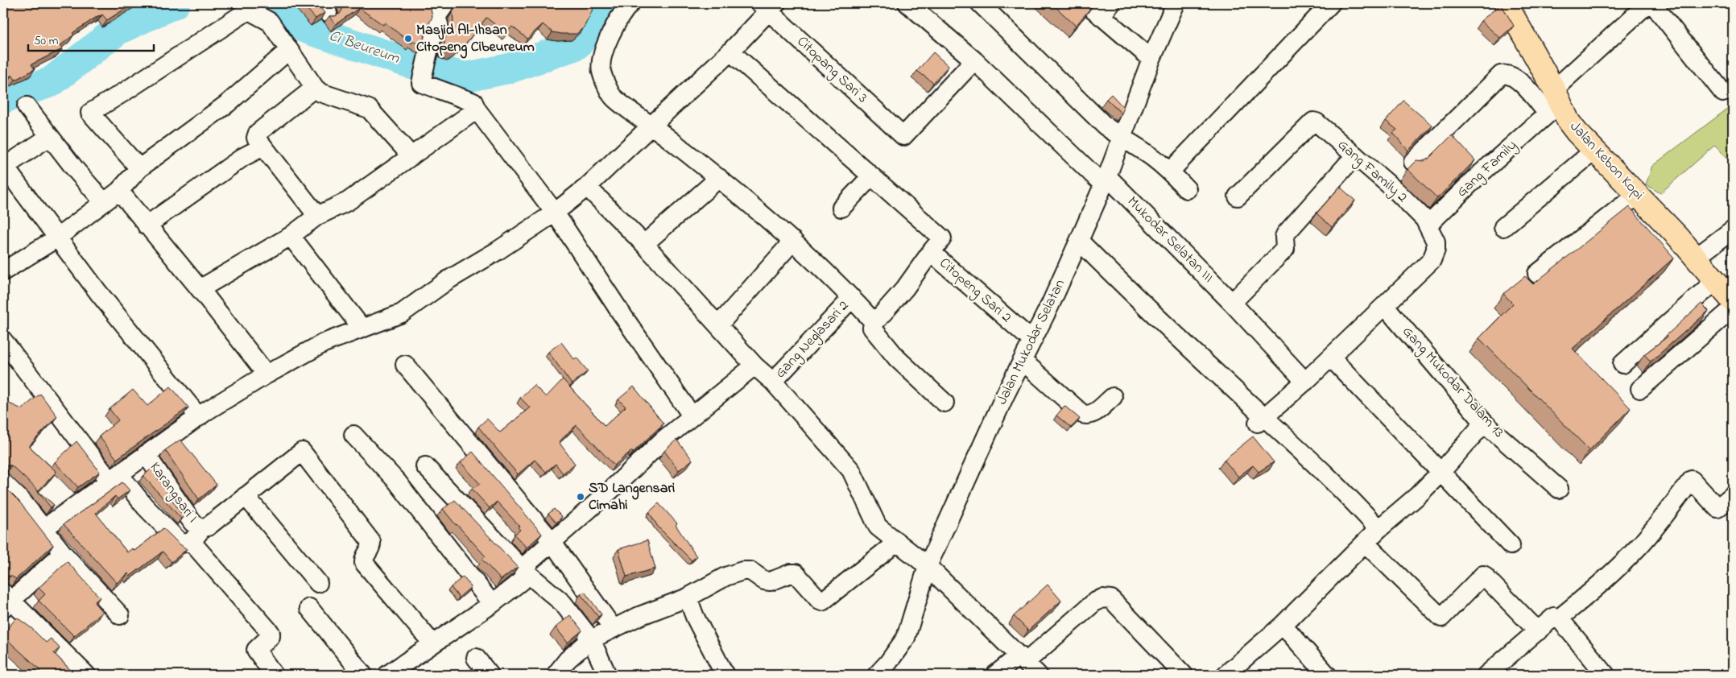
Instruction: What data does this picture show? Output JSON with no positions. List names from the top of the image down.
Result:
{
  "streets": {
    "main road": ["Jalan Kebon Kopi"],
    "street": [
      "Citopang Sari 3",
      "Gang Family",
      "Gang Family 2",
      "Mukodar Selatan III",
      "Citopeng Sari 2",
      "Gang Neglasari 2",
      "Jalan Mukodar Selatan",
      "Gang Mukodar Dalam 13",
      "Karangsari I"
    ]
  },
  "crossings": [
    ["Citopang Sari 3", "Mukodar Selatan III"],
    ["Jalan Kebon Kopi", "Gang Family"],
    ["Gang Family", "Gang Family 2"],
    ["Gang Family 2", "Mukodar Selatan III"],
    ["Gang Family 2", "Gang Mukodar Dalam 13"],
    ["Mukodar Selatan III", "Jalan Mukodar Selatan"],
    ["Citopeng Sari 2", "Jalan Mukodar Selatan"]
  ],
  "water": ["Ci Beureum"],
  "places": ["Masjid Al-Ihsan Citopeng Cibeureum", "SD Langensari Cimahi"],
  "scale_bar": "50 m"
}
